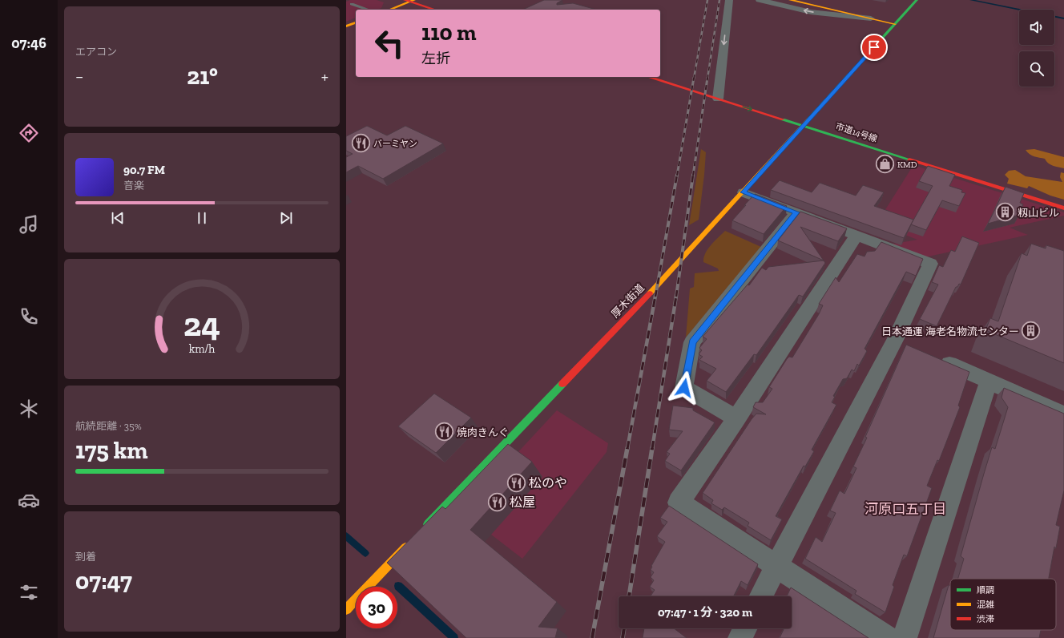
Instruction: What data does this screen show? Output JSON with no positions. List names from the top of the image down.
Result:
{
  "streets": {
    "main road": ["市道14号線", "厚木街道"]
  },
  "crossings": [
    ["市道14号線", "厚木街道"]
  ],
  "districts": ["河原口五丁目"],
  "places": {
    "restaurant": [
      "バーミヤン",
      "焼肉きんぐ",
      "松のや",
      "松屋"
    ],
    "shop": ["KMD"],
    "building": ["籾山ビル", "日本通運 海老名物流センター"]
  },
  "legend": ["順調", "混雑", "渋滞"],
  "page": {
    "tabs": "07:46",
    "tile": [
      "エアコン",
      ["航続距離 · 35%", "175 km"],
      ["到着", "07:47"]
    ],
    "turn": ["110 m", "左折"],
    "heat": ["−", "21°", "+"],
    "song": ["90.7 FM", "音楽"],
    "limit": "30",
    "trip": "07:47 · 1 分 · 320 m",
    "gauge": ["24", "km/h"]
  }
}
